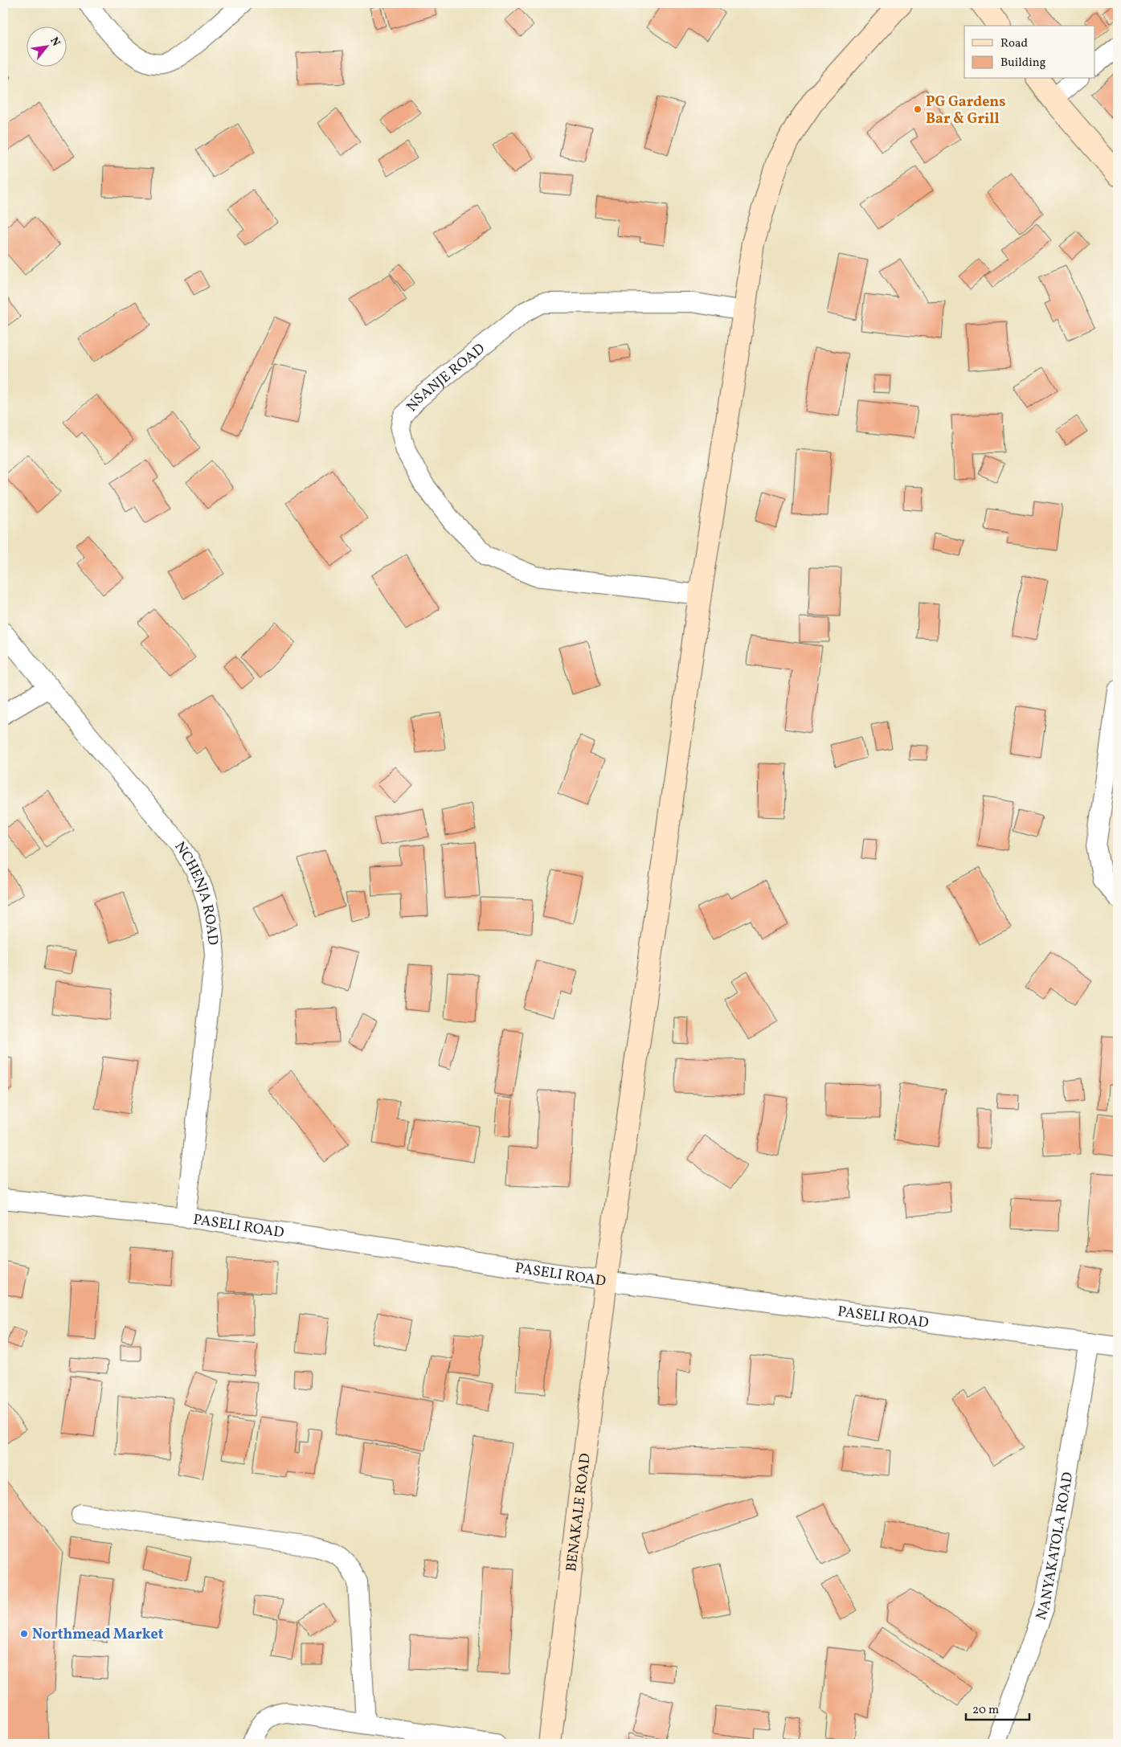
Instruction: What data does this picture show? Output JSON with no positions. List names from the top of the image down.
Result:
{
  "streets": {
    "street": [
      "NSANJE ROAD",
      "NCHENJA ROAD",
      "PASELI ROAD",
      "BENAKALE ROAD",
      "NANYAKATOLA ROAD"
    ]
  },
  "crossings": [
    ["NSANJE ROAD", "BENAKALE ROAD"],
    ["NCHENJA ROAD", "PASELI ROAD"],
    ["PASELI ROAD", "BENAKALE ROAD"],
    ["PASELI ROAD", "NANYAKATOLA ROAD"]
  ],
  "places": ["PG Gardens Bar & Grill", "Northmead Market"],
  "legend": ["Road", "Building"],
  "scale_bar": "20 m",
  "north": "top right"
}
